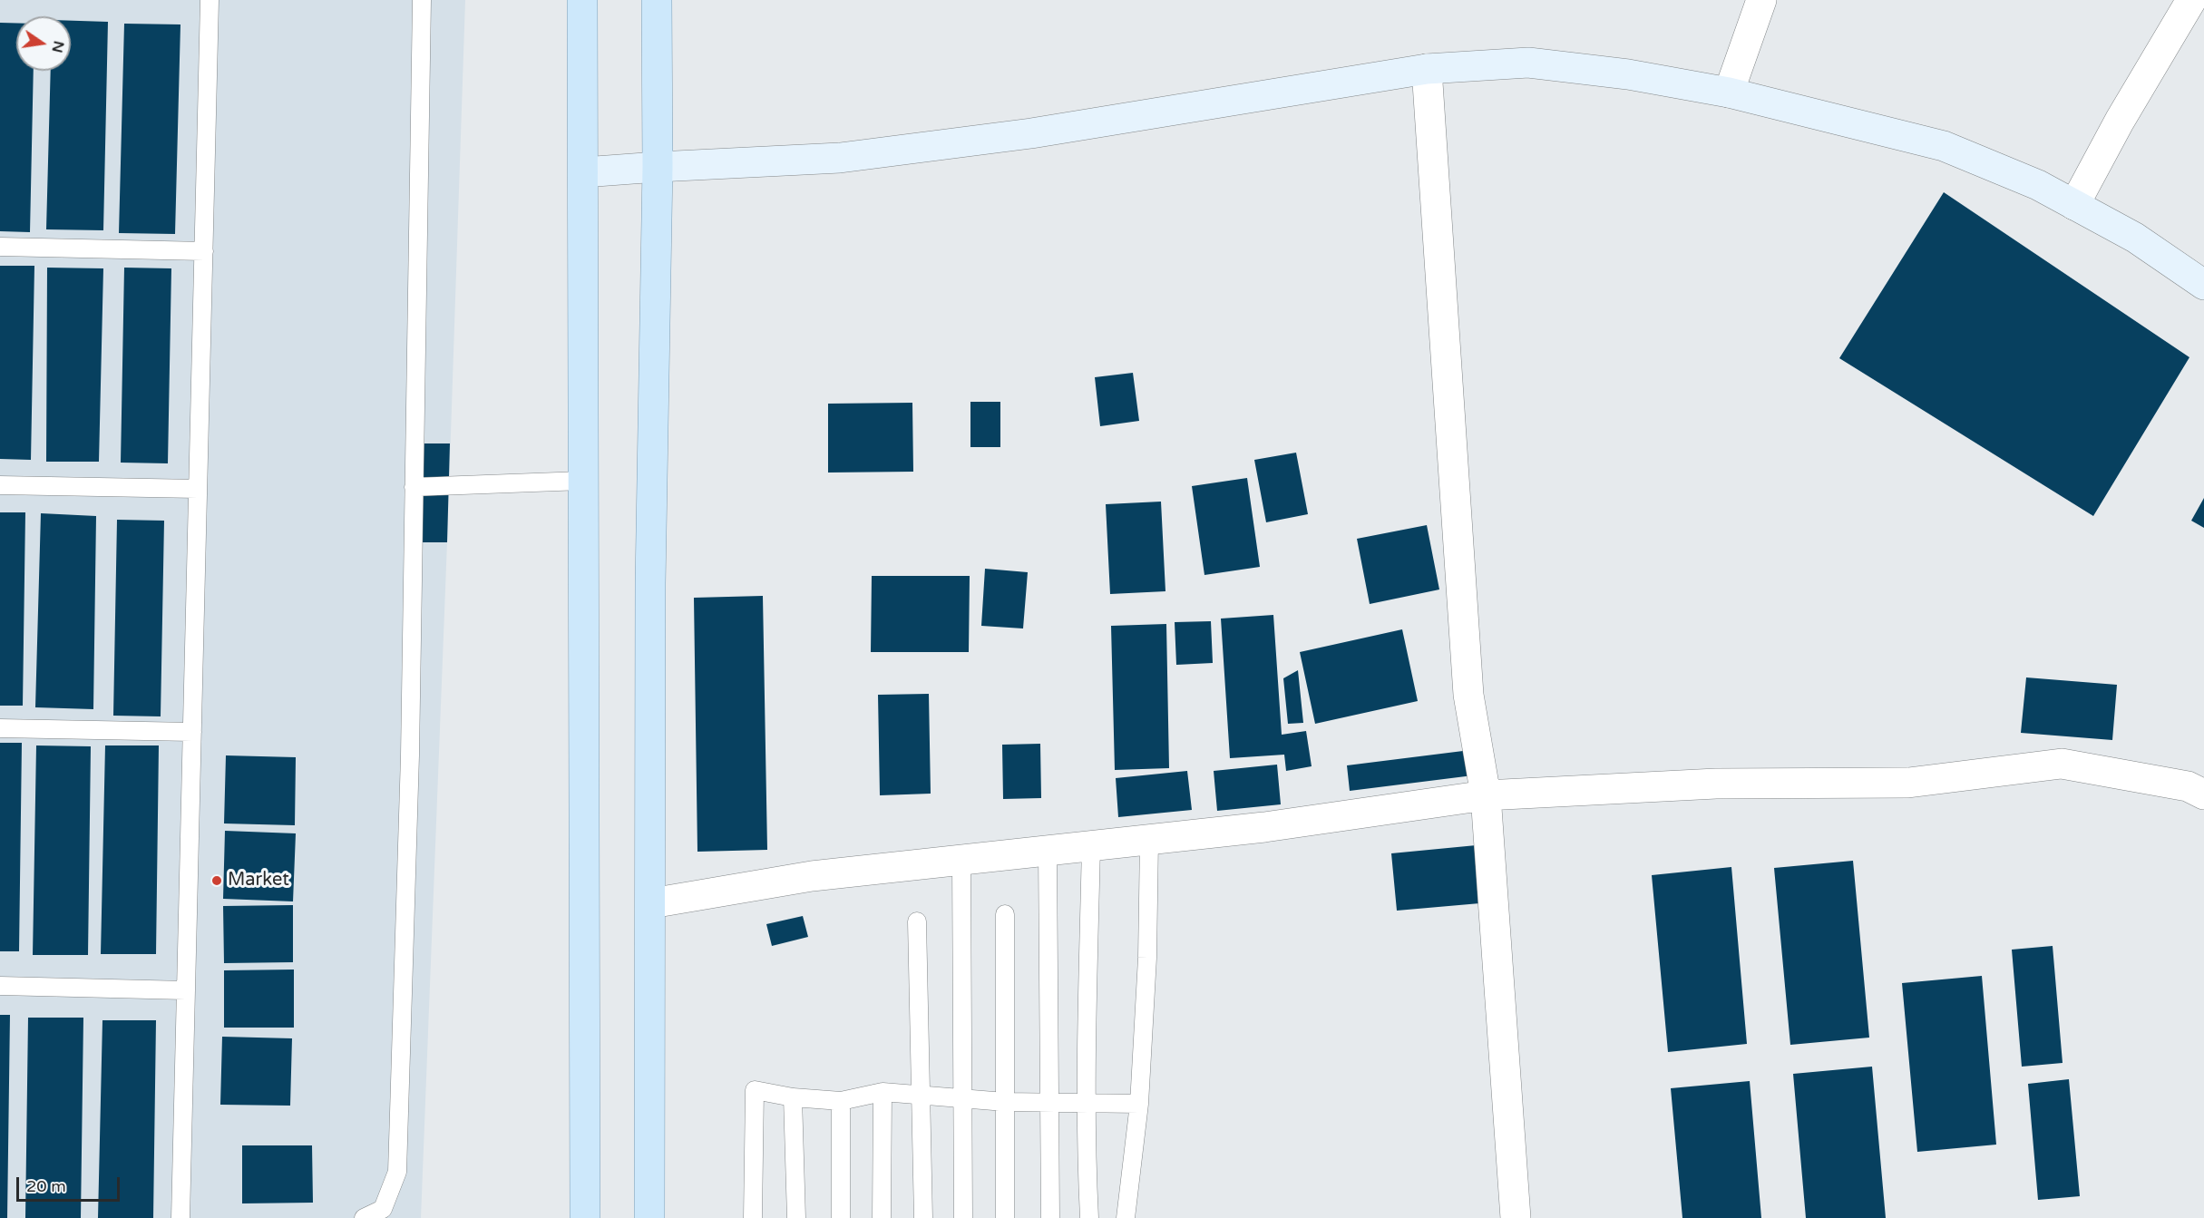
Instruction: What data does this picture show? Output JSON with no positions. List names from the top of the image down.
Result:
{
  "places": ["Market"],
  "scale_bar": "20 m",
  "north": "right"
}
